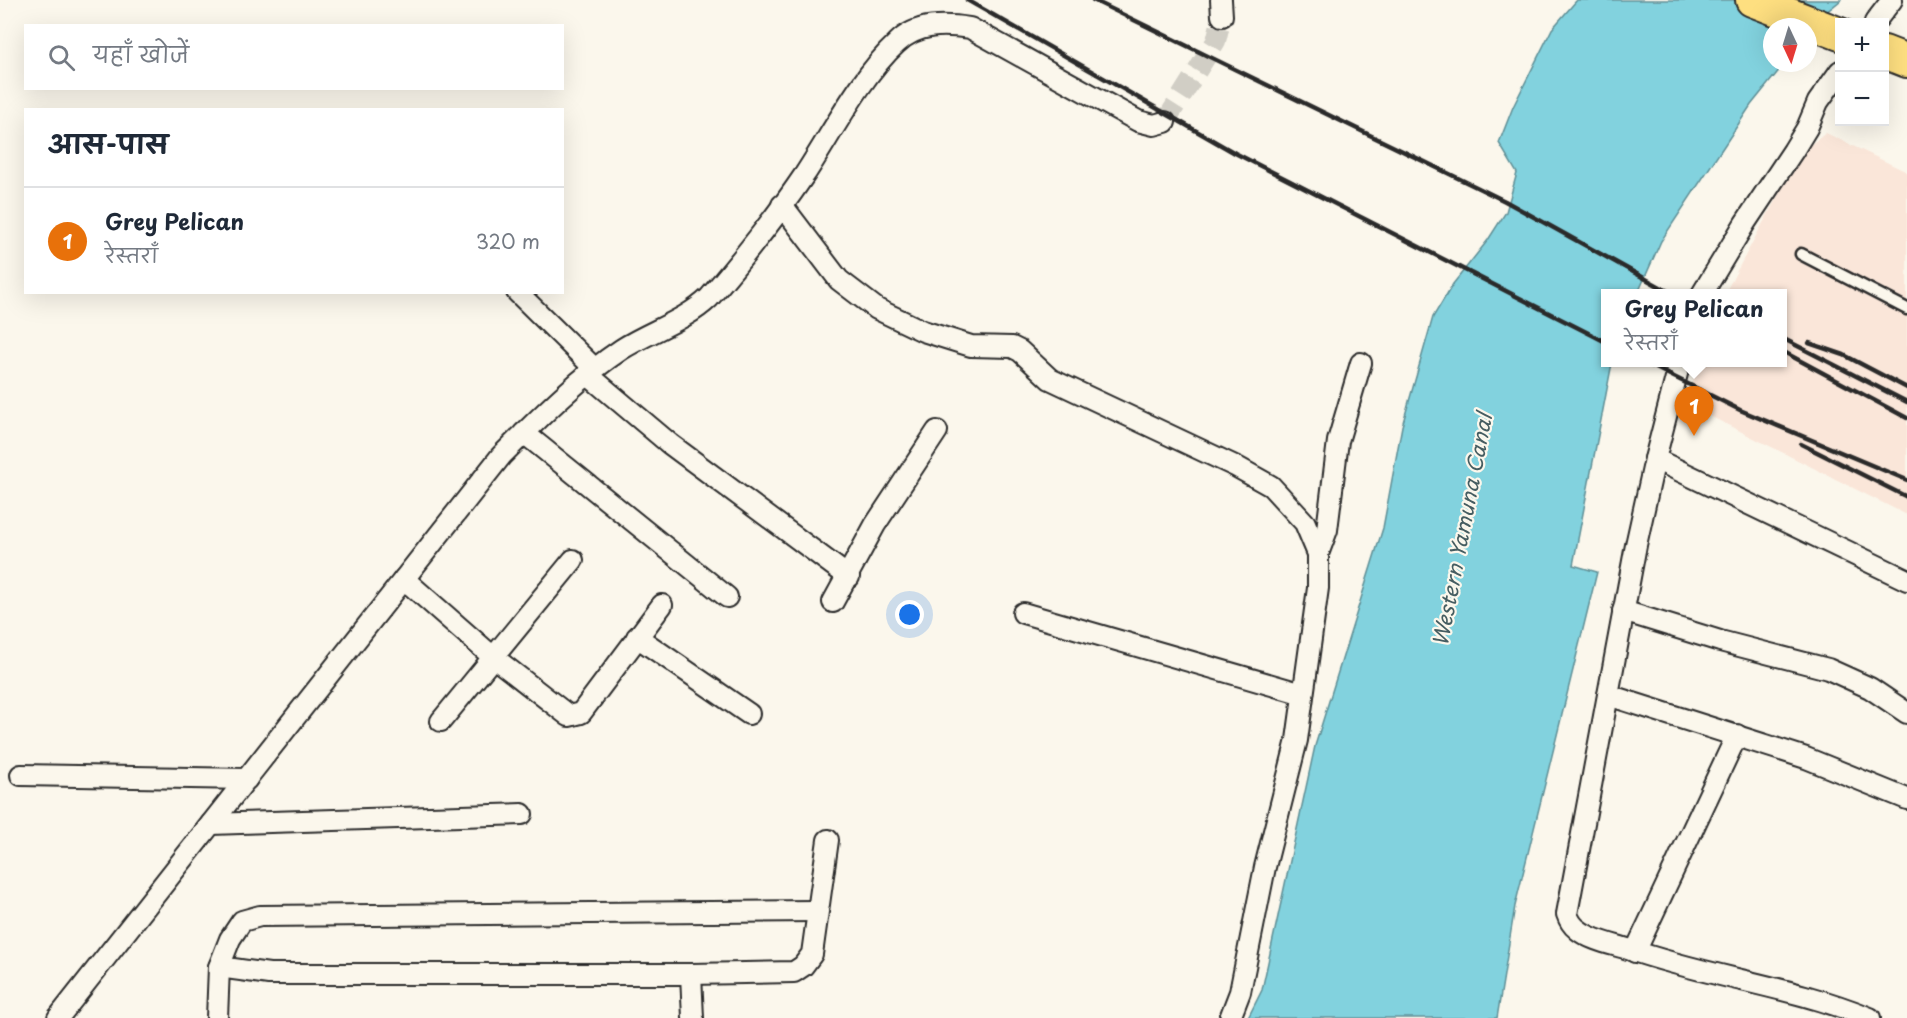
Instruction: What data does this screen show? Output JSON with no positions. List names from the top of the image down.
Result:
{
  "water": ["Western Yamuna Canal"],
  "north": "bottom",
  "page": {
    "map_buttons": ["+", "−"],
    "search": "यहाँ खोजें",
    "heading": "आस-पास",
    "list": [
      {
        "mark": "1",
        "name": "Grey Pelican",
        "note": "रेस्तराँ",
        "value": "320 m"
      }
    ],
    "popup": ["Grey Pelican", "रेस्तराँ"],
    "pins": "1"
  }
}
